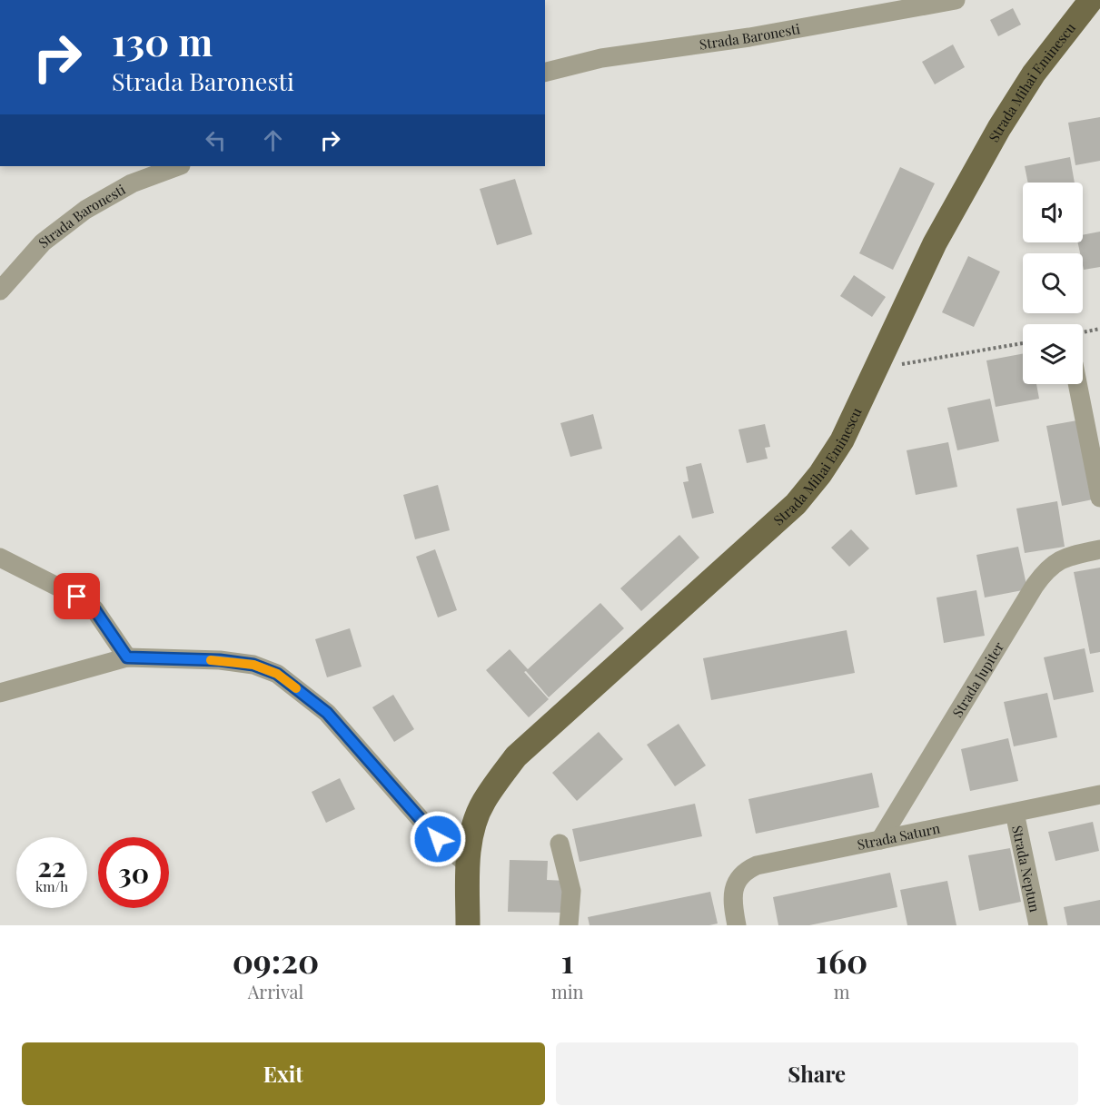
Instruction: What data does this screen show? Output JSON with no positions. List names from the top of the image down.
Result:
{
  "streets": {
    "main road": ["Strada Mihai Eminescu"],
    "street": [
      "Strada Baronesti",
      "Strada Jupiter",
      "Strada Saturn",
      "Strada Neptun"
    ]
  },
  "crossings": [
    ["Strada Jupiter", "Strada Saturn"],
    ["Strada Saturn", "Strada Neptun"]
  ],
  "page": {
    "turn": ["130 m", "Strada Baronesti"],
    "speed": "22 km/h",
    "limit": "30",
    "eta": [
      "09:20",
      "Arrival",
      "1",
      "min",
      "160",
      "m"
    ],
    "buttons": ["Exit", "Share"]
  }
}
